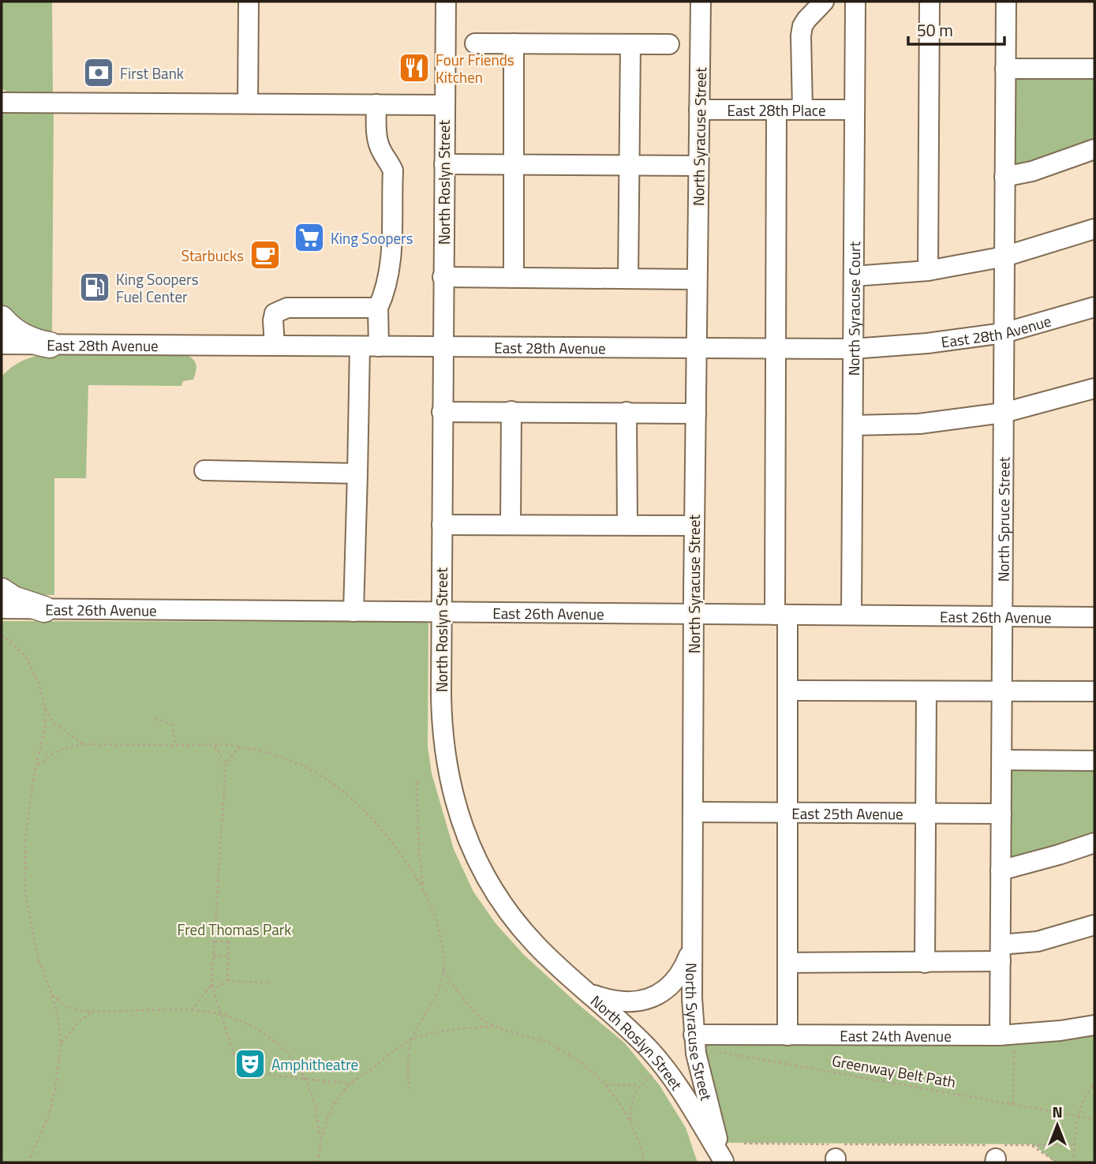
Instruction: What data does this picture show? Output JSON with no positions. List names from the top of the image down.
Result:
{
  "streets": {
    "street": [
      "East 28th Place",
      "North Syracuse Street",
      "North Roslyn Street",
      "North Syracuse Court",
      "East 28th Avenue",
      "North Spruce Street",
      "East 26th Avenue",
      "East 25th Avenue",
      "East 24th Avenue"
    ],
    "path": ["Greenway Belt Path"]
  },
  "crossings": [
    ["East 28th Place", "North Syracuse Street"],
    ["East 28th Place", "North Syracuse Court"],
    ["North Syracuse Street", "North Roslyn Street"],
    ["North Syracuse Street", "East 28th Avenue"],
    ["North Syracuse Street", "East 26th Avenue"],
    ["North Syracuse Street", "East 25th Avenue"],
    ["North Syracuse Street", "East 24th Avenue"],
    ["North Roslyn Street", "East 28th Avenue"],
    ["North Roslyn Street", "East 26th Avenue"],
    ["North Syracuse Court", "East 28th Avenue"],
    ["North Syracuse Court", "East 26th Avenue"],
    ["East 28th Avenue", "North Spruce Street"],
    ["North Spruce Street", "East 26th Avenue"],
    ["North Spruce Street", "East 25th Avenue"],
    ["North Spruce Street", "East 24th Avenue"]
  ],
  "parks": ["Fred Thomas Park"],
  "places": {
    "restaurant": ["Four Friends Kitchen"],
    "bank": ["First Bank"],
    "supermarket": ["King Soopers"],
    "cafe": ["Starbucks"],
    "fuel station": ["King Soopers Fuel Center"],
    "theatre": ["Amphitheatre"]
  },
  "scale_bar": "50 m",
  "north": "top"
}
